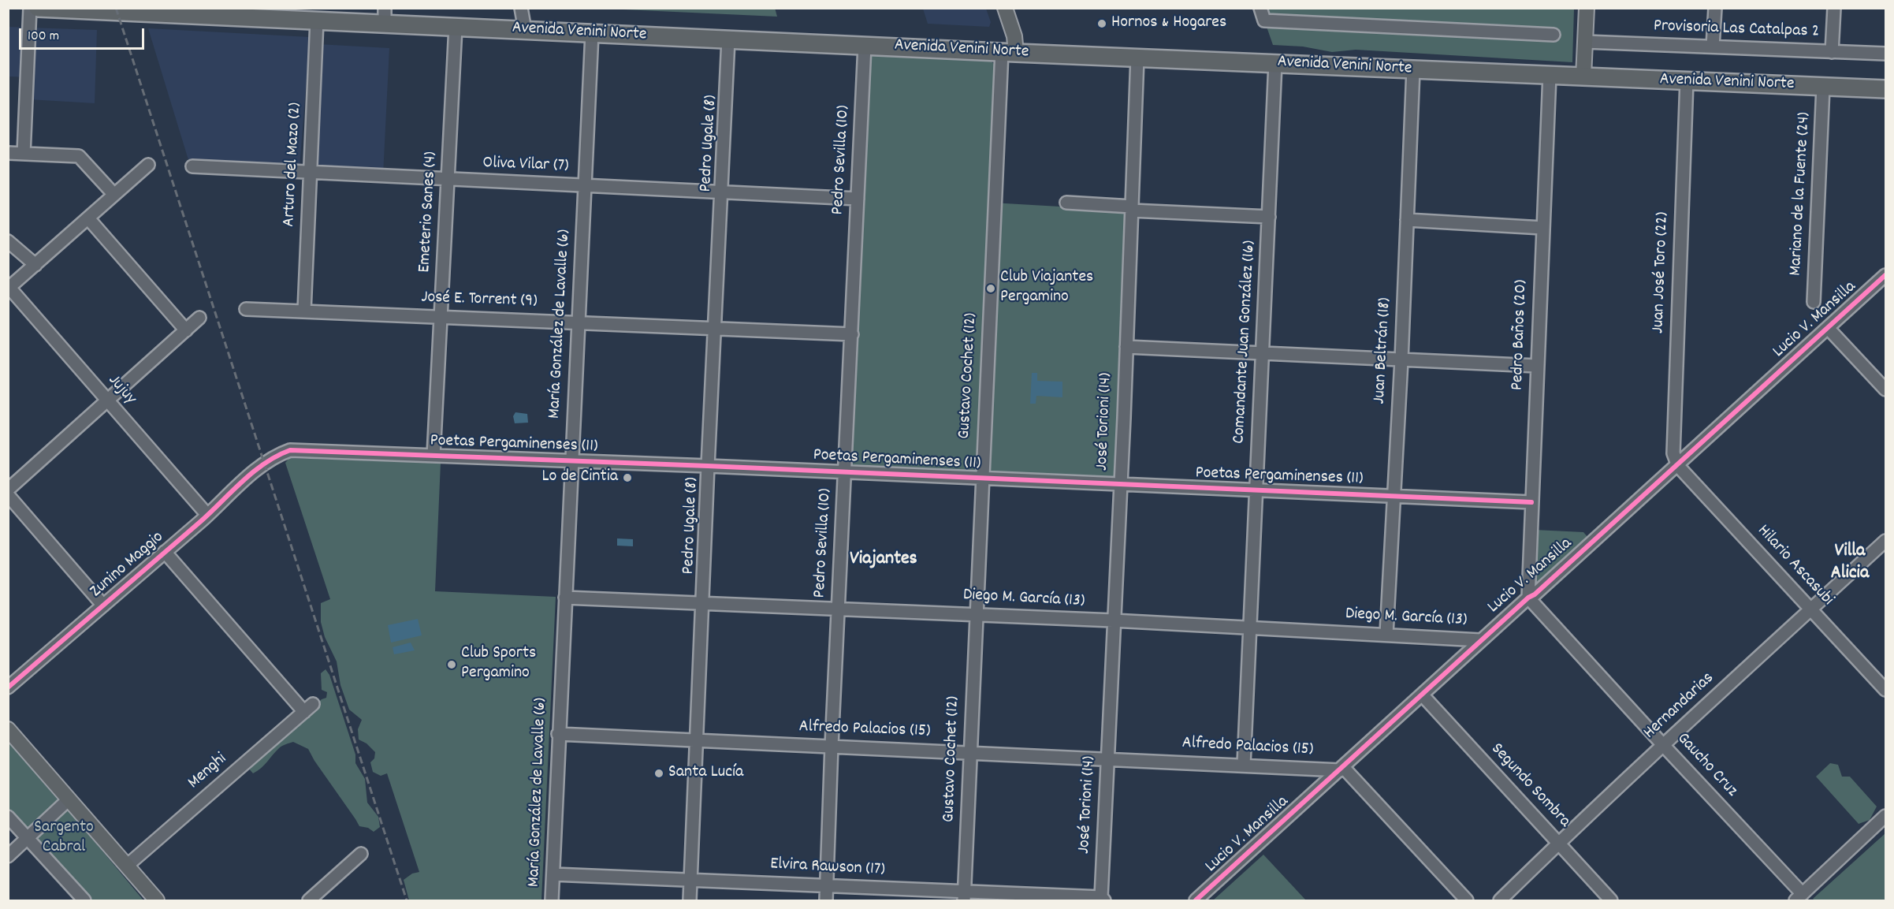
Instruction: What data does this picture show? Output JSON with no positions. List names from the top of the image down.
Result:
{
  "streets": {
    "highway": ["Avenida Venini Norte"],
    "street": [
      "Provisoria Las Catalpas 2",
      "Pedro Ugale (8)",
      "Pedro Sevilla (10)",
      "Arturo del Mazo (2)",
      "Oliva Vilar (7)",
      "Mariano de la Fuente (24)",
      "Emeterio Sanes (4)",
      "Juan José Toro (22)",
      "José E. Torrent (9)",
      "Lucio V. Mansilla",
      "María González de Lavalle (6)",
      "Pedro Baños (20)",
      "Comandante Juan González (16)",
      "Juan Beltrán (18)",
      "Gustavo Cochet (12)",
      "Jujuy",
      "José Torioni (14)",
      "Poetas Pergaminenses (11)",
      "Zunino Maggio",
      "Hilario Ascasubi",
      "Diego M. García (13)",
      "Hernandarias",
      "Alfredo Palacios (15)",
      "Gaucho Cruz",
      "Menghi",
      "Segundo Sombra",
      "Elvira Rawson (17)"
    ]
  },
  "crossings": [
    ["Avenida Venini Norte", "Pedro Ugale (8)"],
    ["Avenida Venini Norte", "Pedro Sevilla (10)"],
    ["Avenida Venini Norte", "Arturo del Mazo (2)"],
    ["Avenida Venini Norte", "Mariano de la Fuente (24)"],
    ["Avenida Venini Norte", "Emeterio Sanes (4)"],
    ["Avenida Venini Norte", "Juan José Toro (22)"],
    ["Avenida Venini Norte", "María González de Lavalle (6)"],
    ["Avenida Venini Norte", "Pedro Baños (20)"],
    ["Avenida Venini Norte", "Comandante Juan González (16)"],
    ["Avenida Venini Norte", "Juan Beltrán (18)"],
    ["Avenida Venini Norte", "Gustavo Cochet (12)"],
    ["Avenida Venini Norte", "José Torioni (14)"],
    ["Pedro Ugale (8)", "Oliva Vilar (7)"],
    ["Pedro Ugale (8)", "José E. Torrent (9)"],
    ["Pedro Ugale (8)", "Poetas Pergaminenses (11)"],
    ["Pedro Ugale (8)", "Diego M. García (13)"],
    ["Pedro Ugale (8)", "Alfredo Palacios (15)"],
    ["Pedro Ugale (8)", "Elvira Rawson (17)"],
    ["Pedro Sevilla (10)", "Oliva Vilar (7)"],
    ["Pedro Sevilla (10)", "José E. Torrent (9)"],
    ["Pedro Sevilla (10)", "Poetas Pergaminenses (11)"],
    ["Pedro Sevilla (10)", "Diego M. García (13)"],
    ["Pedro Sevilla (10)", "Alfredo Palacios (15)"],
    ["Pedro Sevilla (10)", "Elvira Rawson (17)"],
    ["Arturo del Mazo (2)", "Oliva Vilar (7)"],
    ["Arturo del Mazo (2)", "José E. Torrent (9)"],
    ["Oliva Vilar (7)", "Emeterio Sanes (4)"],
    ["Oliva Vilar (7)", "María González de Lavalle (6)"],
    ["Emeterio Sanes (4)", "José E. Torrent (9)"],
    ["Emeterio Sanes (4)", "Poetas Pergaminenses (11)"],
    ["Juan José Toro (22)", "Lucio V. Mansilla"],
    ["Juan José Toro (22)", "Hilario Ascasubi"],
    ["José E. Torrent (9)", "María González de Lavalle (6)"],
    ["Lucio V. Mansilla", "Pedro Baños (20)"],
    ["Lucio V. Mansilla", "Hilario Ascasubi"],
    ["Lucio V. Mansilla", "Diego M. García (13)"],
    ["Lucio V. Mansilla", "Alfredo Palacios (15)"],
    ["Lucio V. Mansilla", "Gaucho Cruz"],
    ["Lucio V. Mansilla", "Segundo Sombra"],
    ["María González de Lavalle (6)", "Poetas Pergaminenses (11)"],
    ["María González de Lavalle (6)", "Diego M. García (13)"],
    ["María González de Lavalle (6)", "Alfredo Palacios (15)"],
    ["María González de Lavalle (6)", "Elvira Rawson (17)"],
    ["Pedro Baños (20)", "Poetas Pergaminenses (11)"],
    ["Pedro Baños (20)", "Gaucho Cruz"],
    ["Comandante Juan González (16)", "Poetas Pergaminenses (11)"],
    ["Comandante Juan González (16)", "Diego M. García (13)"],
    ["Comandante Juan González (16)", "Alfredo Palacios (15)"],
    ["Juan Beltrán (18)", "Poetas Pergaminenses (11)"],
    ["Juan Beltrán (18)", "Diego M. García (13)"],
    ["Gustavo Cochet (12)", "Poetas Pergaminenses (11)"],
    ["Gustavo Cochet (12)", "Diego M. García (13)"],
    ["Gustavo Cochet (12)", "Alfredo Palacios (15)"],
    ["Gustavo Cochet (12)", "Elvira Rawson (17)"],
    ["Jujuy", "Zunino Maggio"],
    ["José Torioni (14)", "Poetas Pergaminenses (11)"],
    ["José Torioni (14)", "Diego M. García (13)"],
    ["José Torioni (14)", "Alfredo Palacios (15)"],
    ["José Torioni (14)", "Elvira Rawson (17)"],
    ["Poetas Pergaminenses (11)", "Zunino Maggio"],
    ["Zunino Maggio", "Menghi"],
    ["Hilario Ascasubi", "Hernandarias"],
    ["Hernandarias", "Gaucho Cruz"],
    ["Hernandarias", "Segundo Sombra"]
  ],
  "districts": ["Villa Alicia", "Viajantes"],
  "parks": ["Sargento Cabral"],
  "places": [
    "Hornos & Hogares",
    "Club Viajantes Pergamino",
    "Lo de Cintia",
    "Club Sports Pergamino",
    "Santa Lucía"
  ],
  "scale_bar": "100 m"
}
